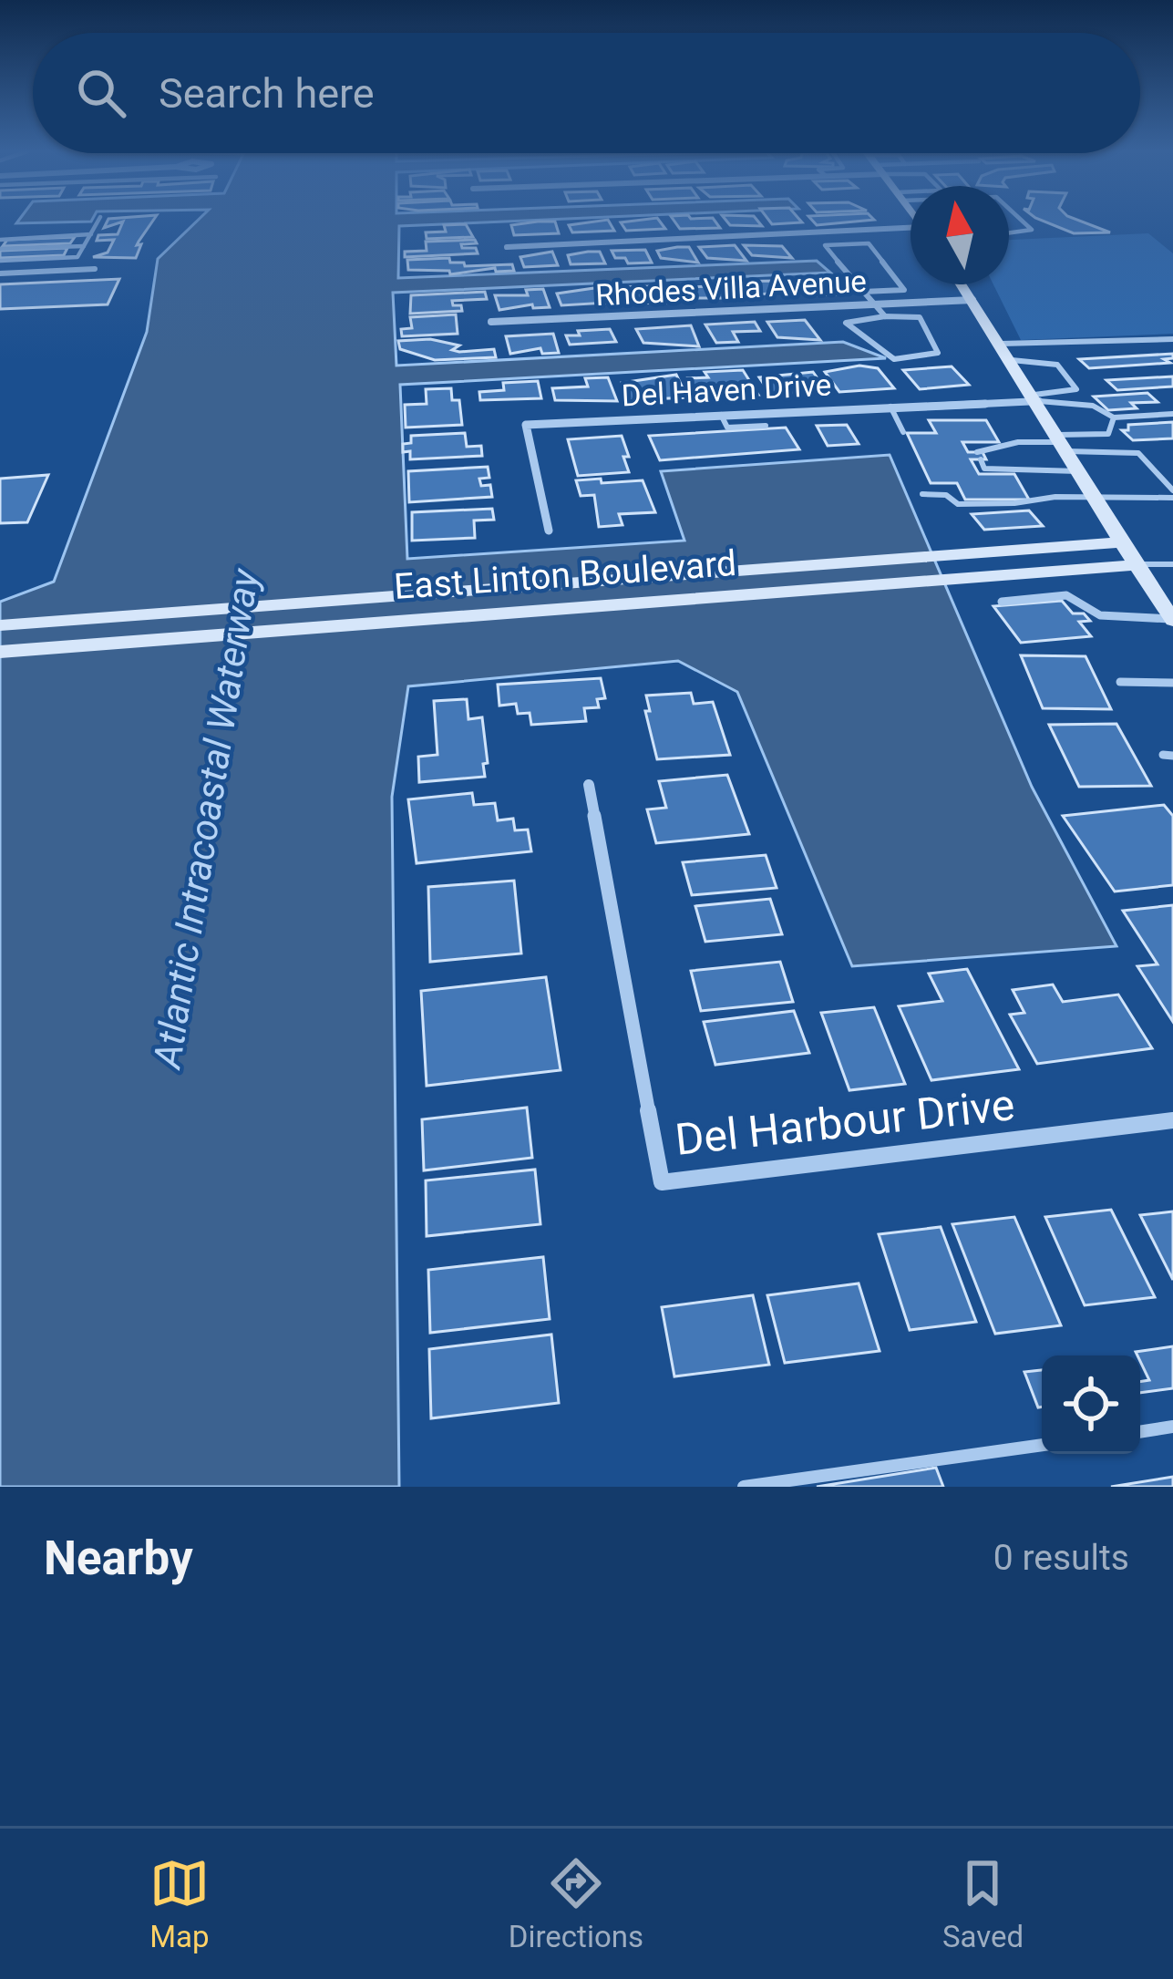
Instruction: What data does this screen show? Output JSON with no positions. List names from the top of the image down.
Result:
{
  "streets": {
    "main road": ["East Linton Boulevard"],
    "street": ["Rhodes Villa Avenue", "Del Haven Drive", "Del Harbour Drive"]
  },
  "water": ["Atlantic Intracoastal Waterway"],
  "north": "top",
  "page": {
    "search": "Search here",
    "heading": ["Nearby", "0 results"],
    "nav": ["Map", "Directions", "Saved"]
  }
}
